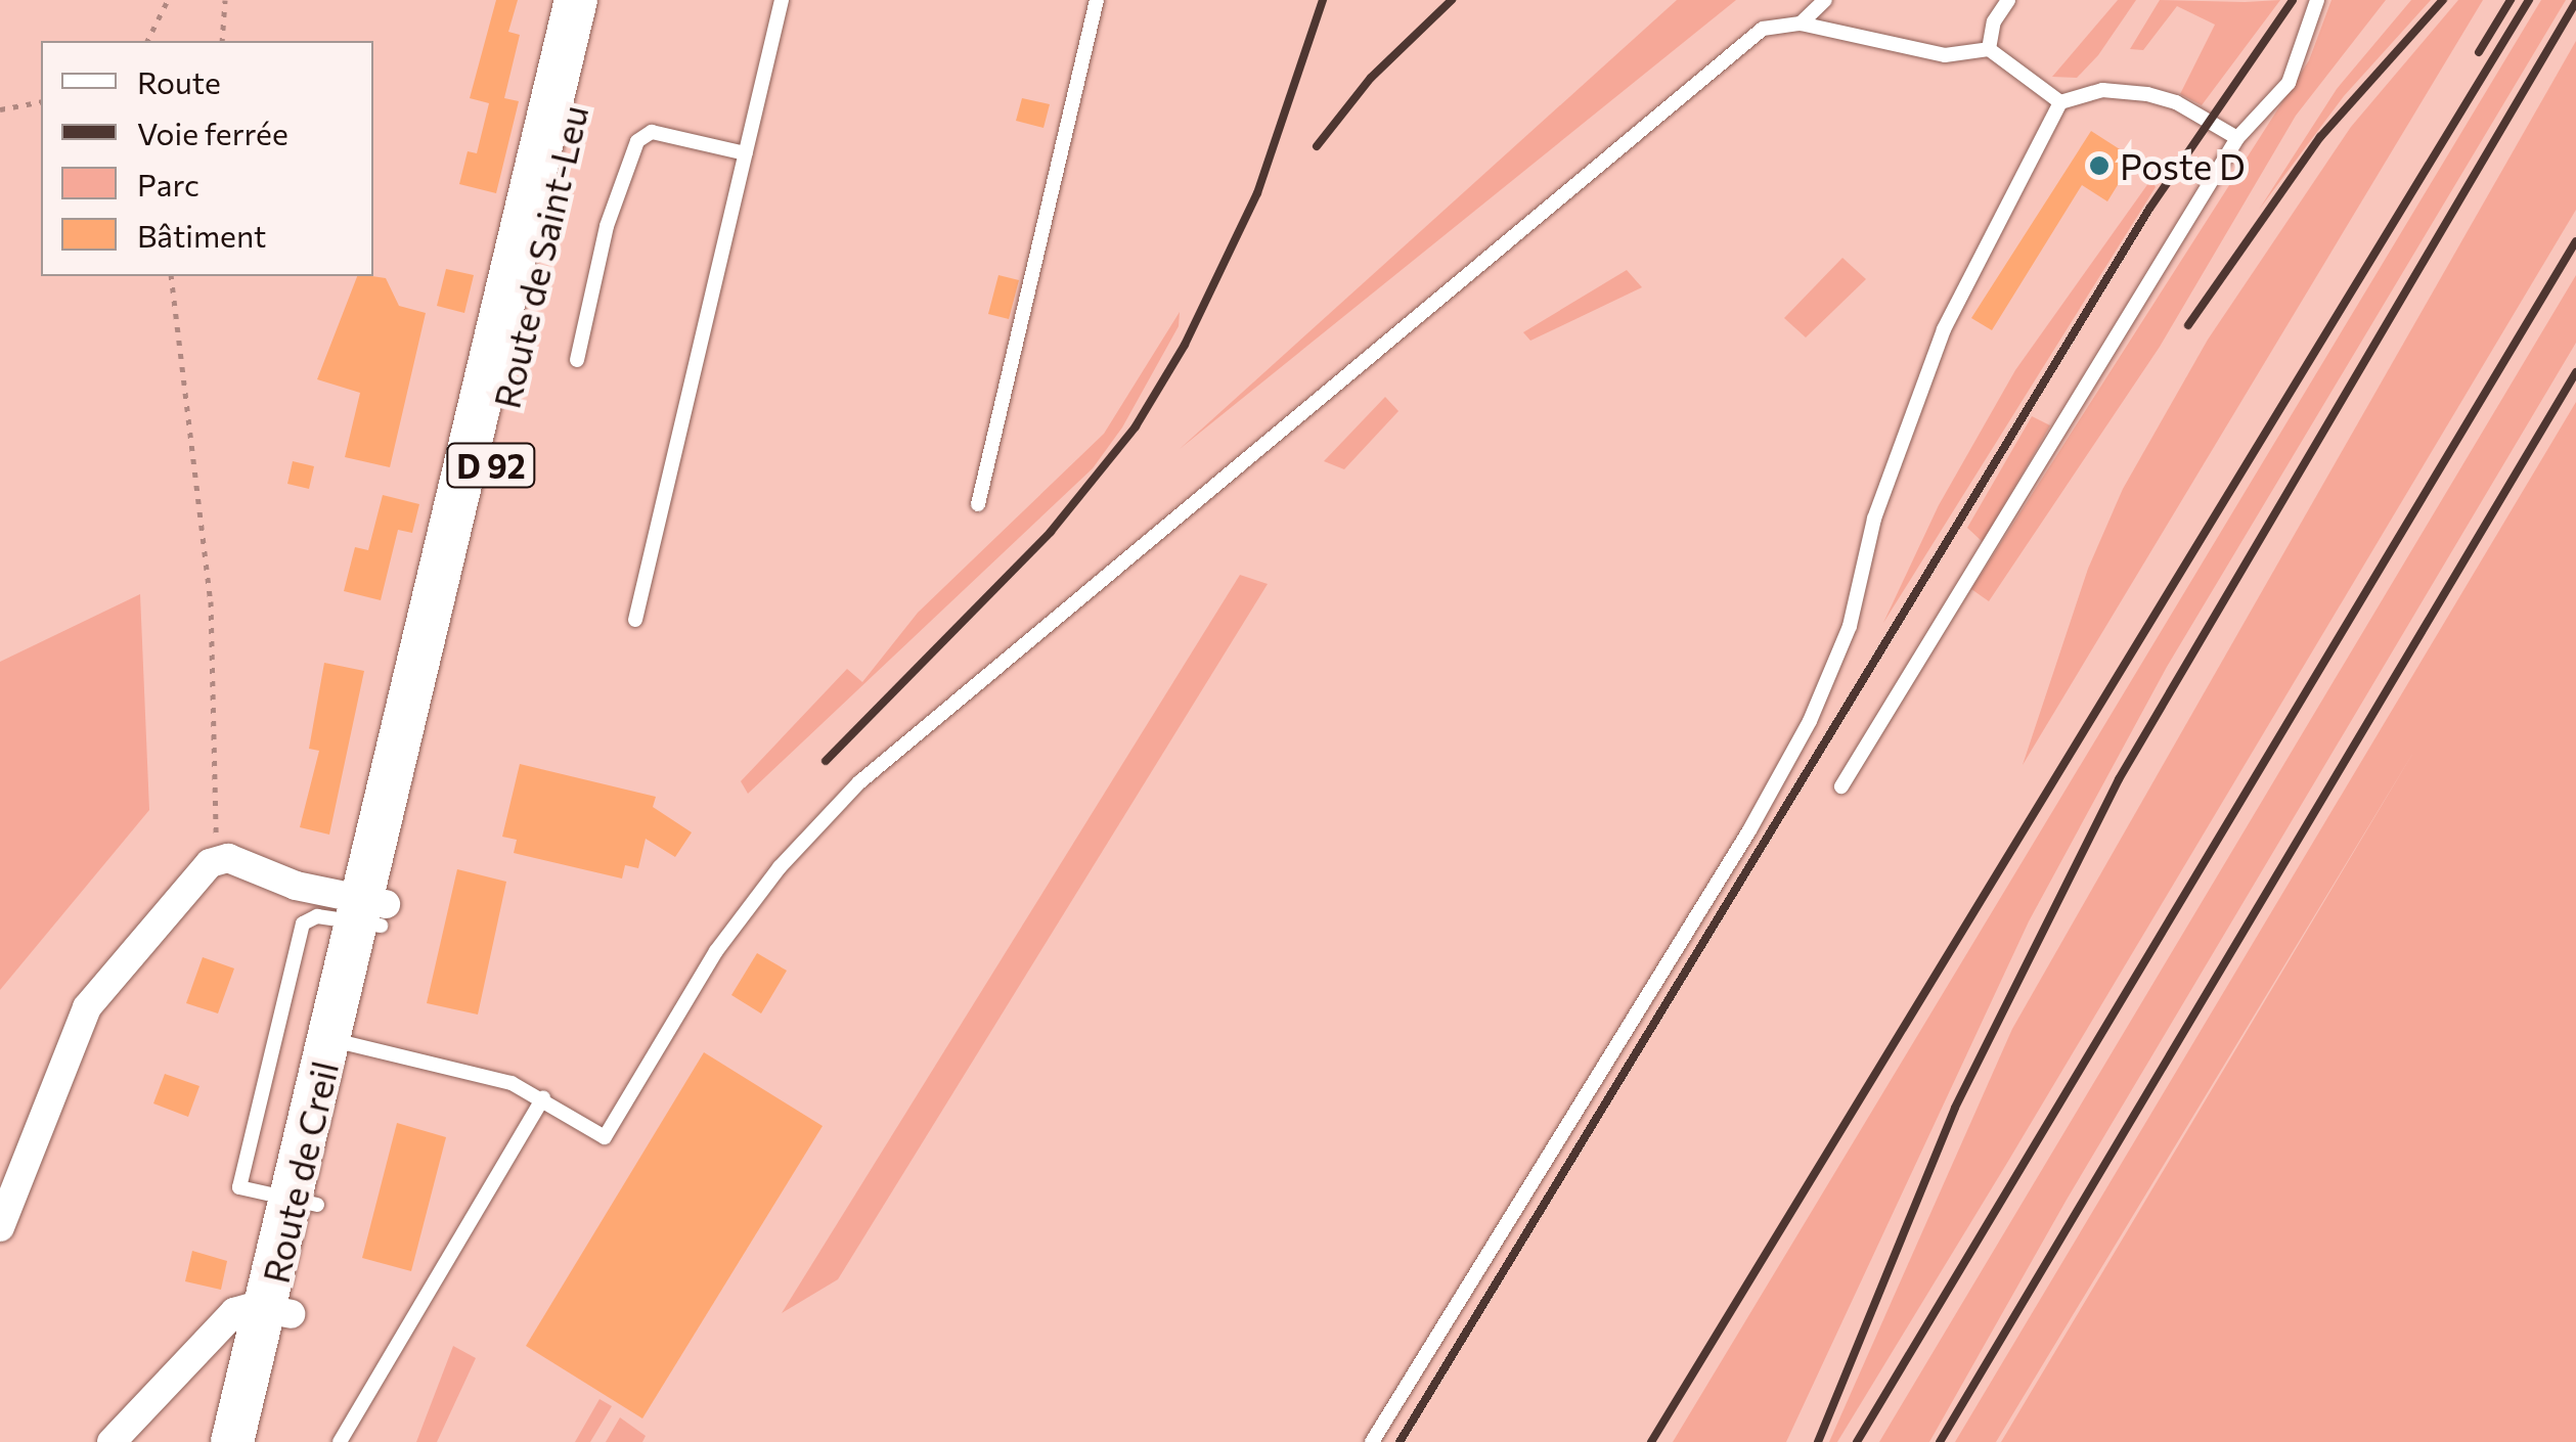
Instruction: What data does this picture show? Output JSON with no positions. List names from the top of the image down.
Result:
{
  "streets": {
    "main road": ["Route de Saint-Leu", "D 92", "Route de Creil"]
  },
  "crossings": [
    ["Route de Saint-Leu", "Route de Creil"]
  ],
  "places": ["Poste D"],
  "legend": [
    "Route",
    "Voie ferrée",
    "Parc",
    "Bâtiment"
  ]
}
